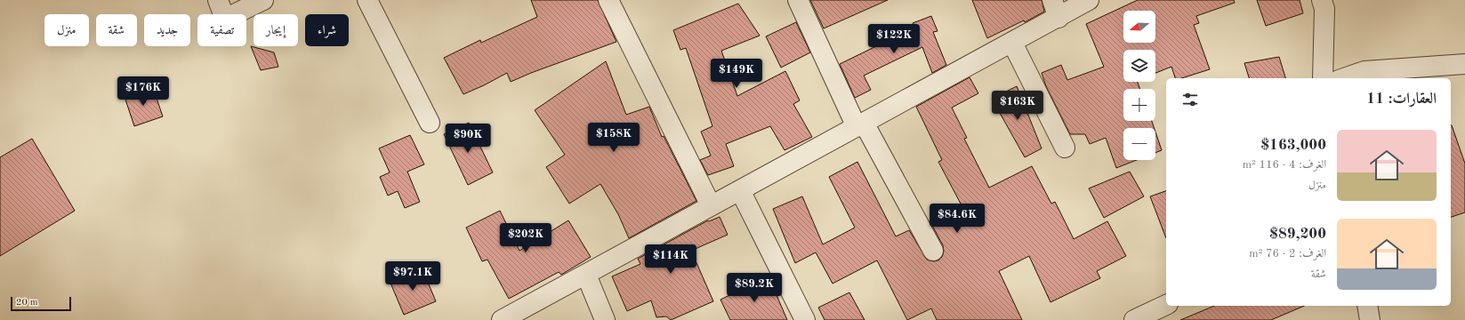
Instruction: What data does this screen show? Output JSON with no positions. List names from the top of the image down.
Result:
{
  "scale_bar": "20 m",
  "north": "left",
  "page": {
    "map_buttons": ["+", "−"],
    "chip": [
      "شراء",
      "إيجار",
      "تصفية",
      "جديد",
      "شقة",
      "منزل"
    ],
    "price": [
      "$122K",
      "$149K",
      "$176K",
      "$163K",
      "$158K",
      "$90K",
      "$84.6K",
      "$202K",
      "$114K",
      "$97.1K",
      "$89.2K"
    ],
    "heading": "العقارات: 11",
    "list": [
      {
        "name": "$163,000",
        "note": "الغرف: 4 · 116 m² · منزل"
      },
      {
        "name": "$89,200",
        "note": "الغرف: 2 · 76 m² · شقة"
      }
    ],
    "scale": "20 m"
  }
}
